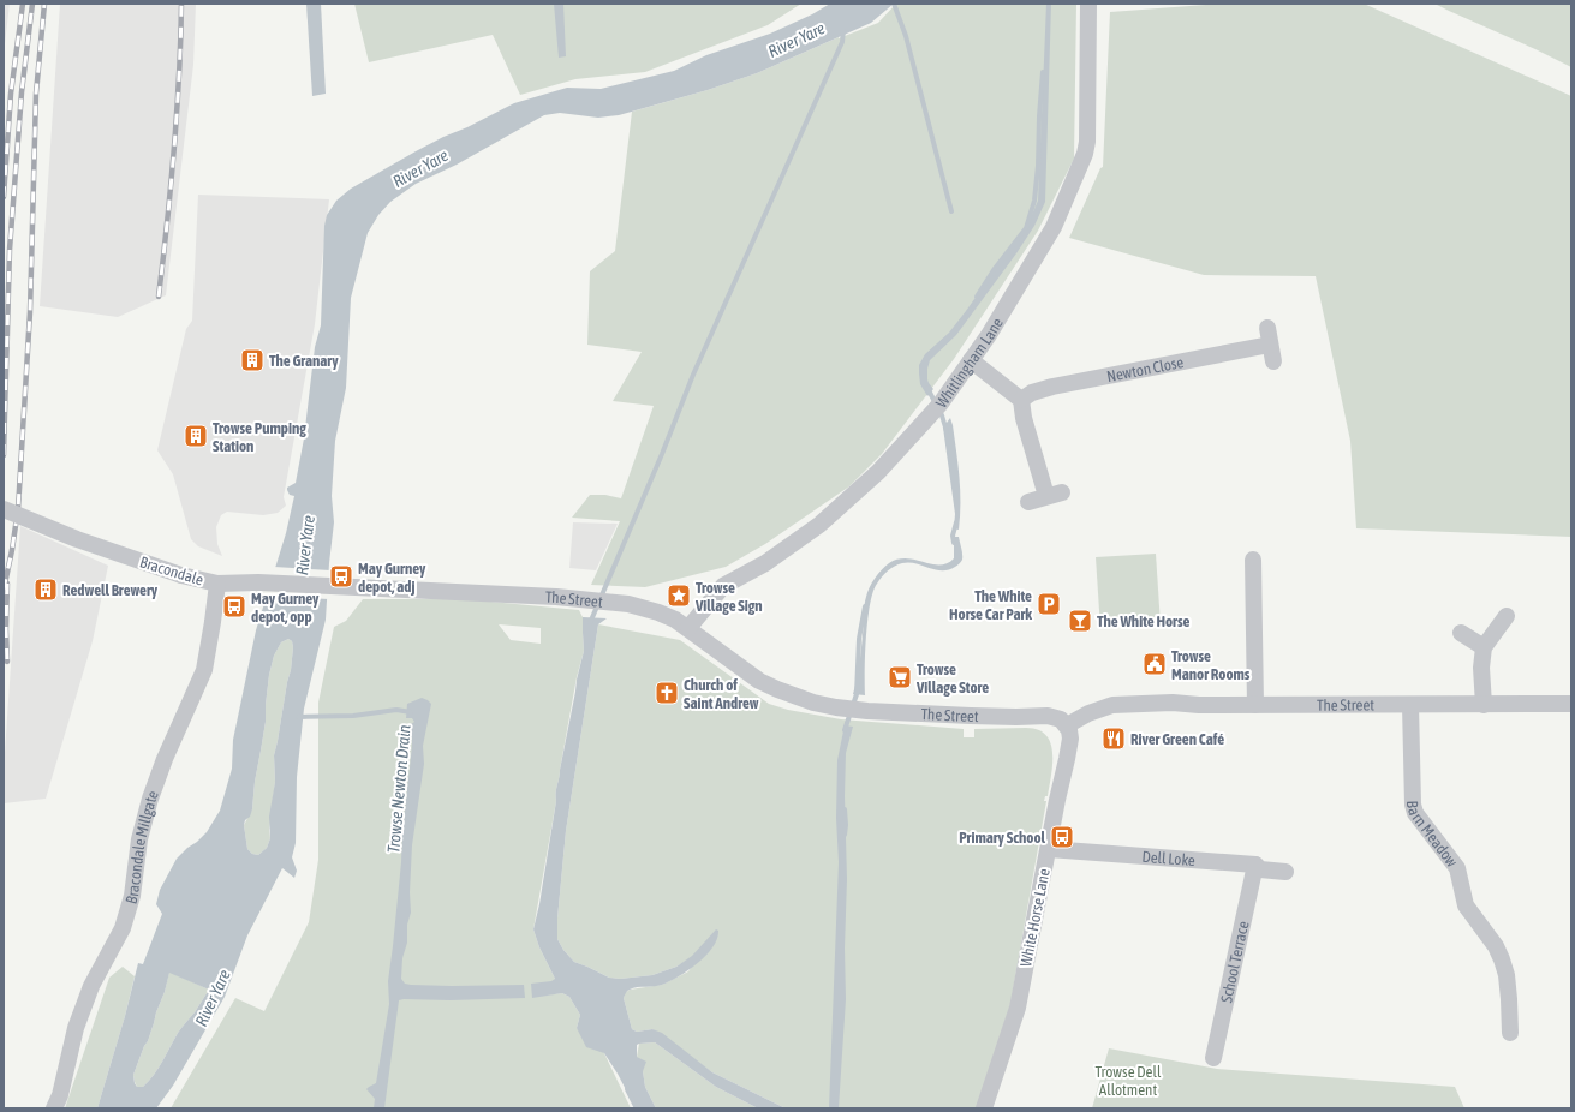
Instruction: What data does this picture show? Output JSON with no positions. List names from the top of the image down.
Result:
{
  "streets": {
    "street": [
      "Whitlingham Lane",
      "Newton Close",
      "Bracondale",
      "The Street",
      "Barn Meadow",
      "Bracondale Millgate",
      "Dell Loke",
      "White Horse Lane",
      "School Terrace"
    ]
  },
  "crossings": [
    ["Whitlingham Lane", "The Street"],
    ["Bracondale", "The Street"],
    ["Bracondale", "Bracondale Millgate"],
    ["The Street", "Barn Meadow"],
    ["The Street", "White Horse Lane"],
    ["Dell Loke", "White Horse Lane"],
    ["Dell Loke", "School Terrace"]
  ],
  "water": ["River Yare", "Trowse Newton Drain"],
  "parks": ["Trowse Dell Allotment"],
  "places": {
    "building": ["The Granary", "Trowse Pumping Station", "Redwell Brewery"],
    "bus stop": ["May Gurney depot, adj", "May Gurney depot, opp", "Primary School"],
    "place": ["Trowse Village Sign"],
    "parking": ["The White Horse Car Park"],
    "bar": ["The White Horse"],
    "public building": ["Trowse Manor Rooms"],
    "supermarket": ["Trowse Village Store"],
    "church": ["Church of Saint Andrew"],
    "restaurant": ["River Green Café"]
  }
}
